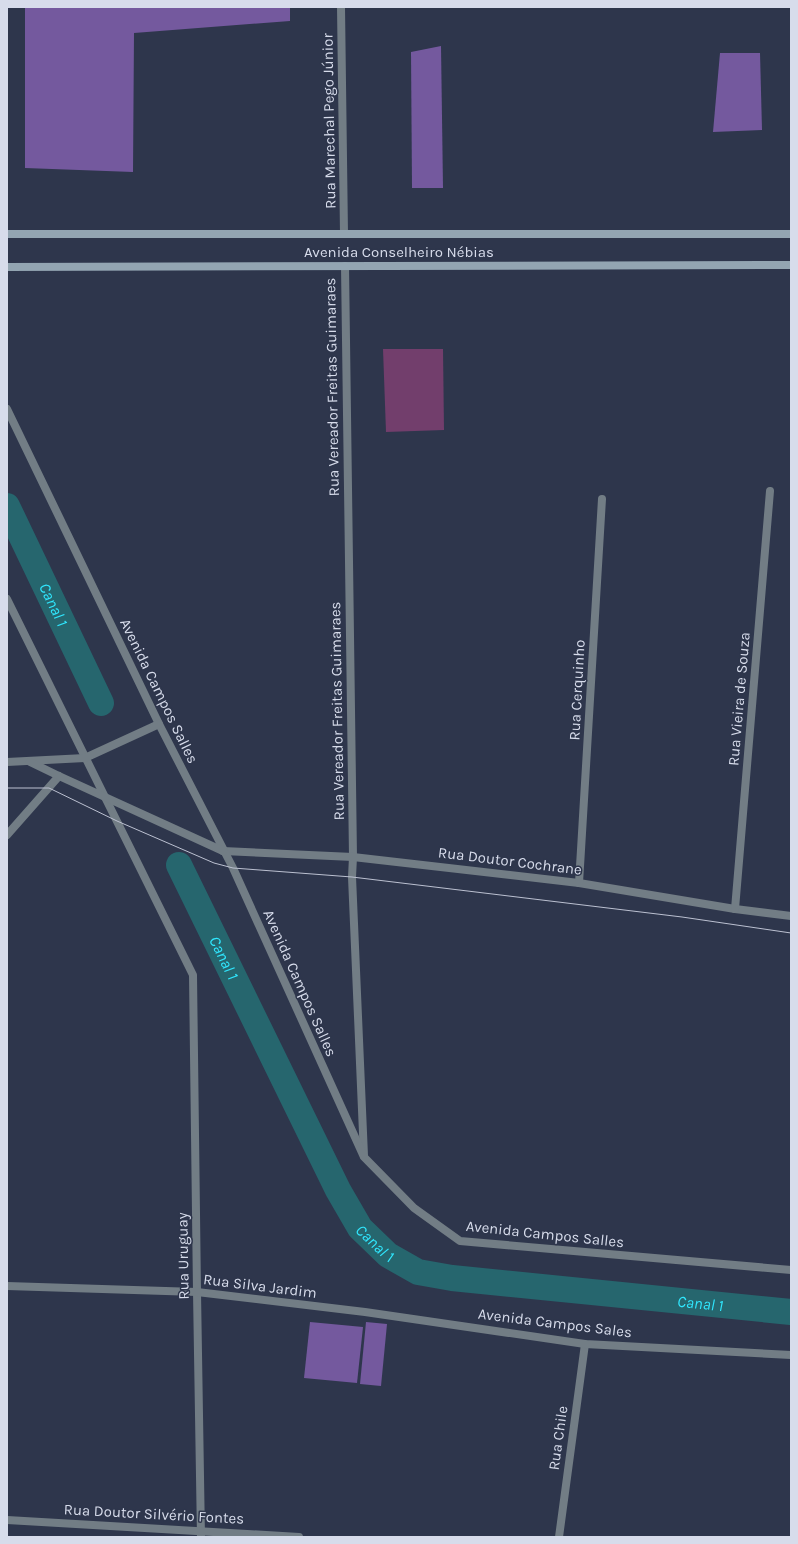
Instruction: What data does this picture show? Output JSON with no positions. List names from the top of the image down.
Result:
{
  "streets": {
    "main road": ["Avenida Conselheiro Nébias"],
    "street": [
      "Rua Marechal Pego Júnior",
      "Rua Vereador Freitas Guimaraes",
      "Rua Cerquinho",
      "Avenida Campos Salles",
      "Rua Vieira de Souza",
      "Rua Doutor Cochrane",
      "Rua Uruguay",
      "Rua Silva Jardim",
      "Avenida Campos Sales",
      "Rua Chile",
      "Rua Doutor Silvério Fontes"
    ]
  },
  "crossings": [
    ["Rua Marechal Pego Júnior", "Avenida Conselheiro Nébias"],
    ["Avenida Conselheiro Nébias", "Rua Vereador Freitas Guimaraes"],
    ["Rua Vereador Freitas Guimaraes", "Avenida Campos Salles"],
    ["Rua Vereador Freitas Guimaraes", "Rua Doutor Cochrane"],
    ["Rua Cerquinho", "Rua Doutor Cochrane"],
    ["Avenida Campos Salles", "Rua Doutor Cochrane"],
    ["Rua Vieira de Souza", "Rua Doutor Cochrane"],
    ["Rua Uruguay", "Rua Silva Jardim"],
    ["Rua Uruguay", "Rua Doutor Silvério Fontes"],
    ["Rua Silva Jardim", "Avenida Campos Sales"],
    ["Avenida Campos Sales", "Rua Chile"]
  ],
  "water": ["Canal 1"]
}
